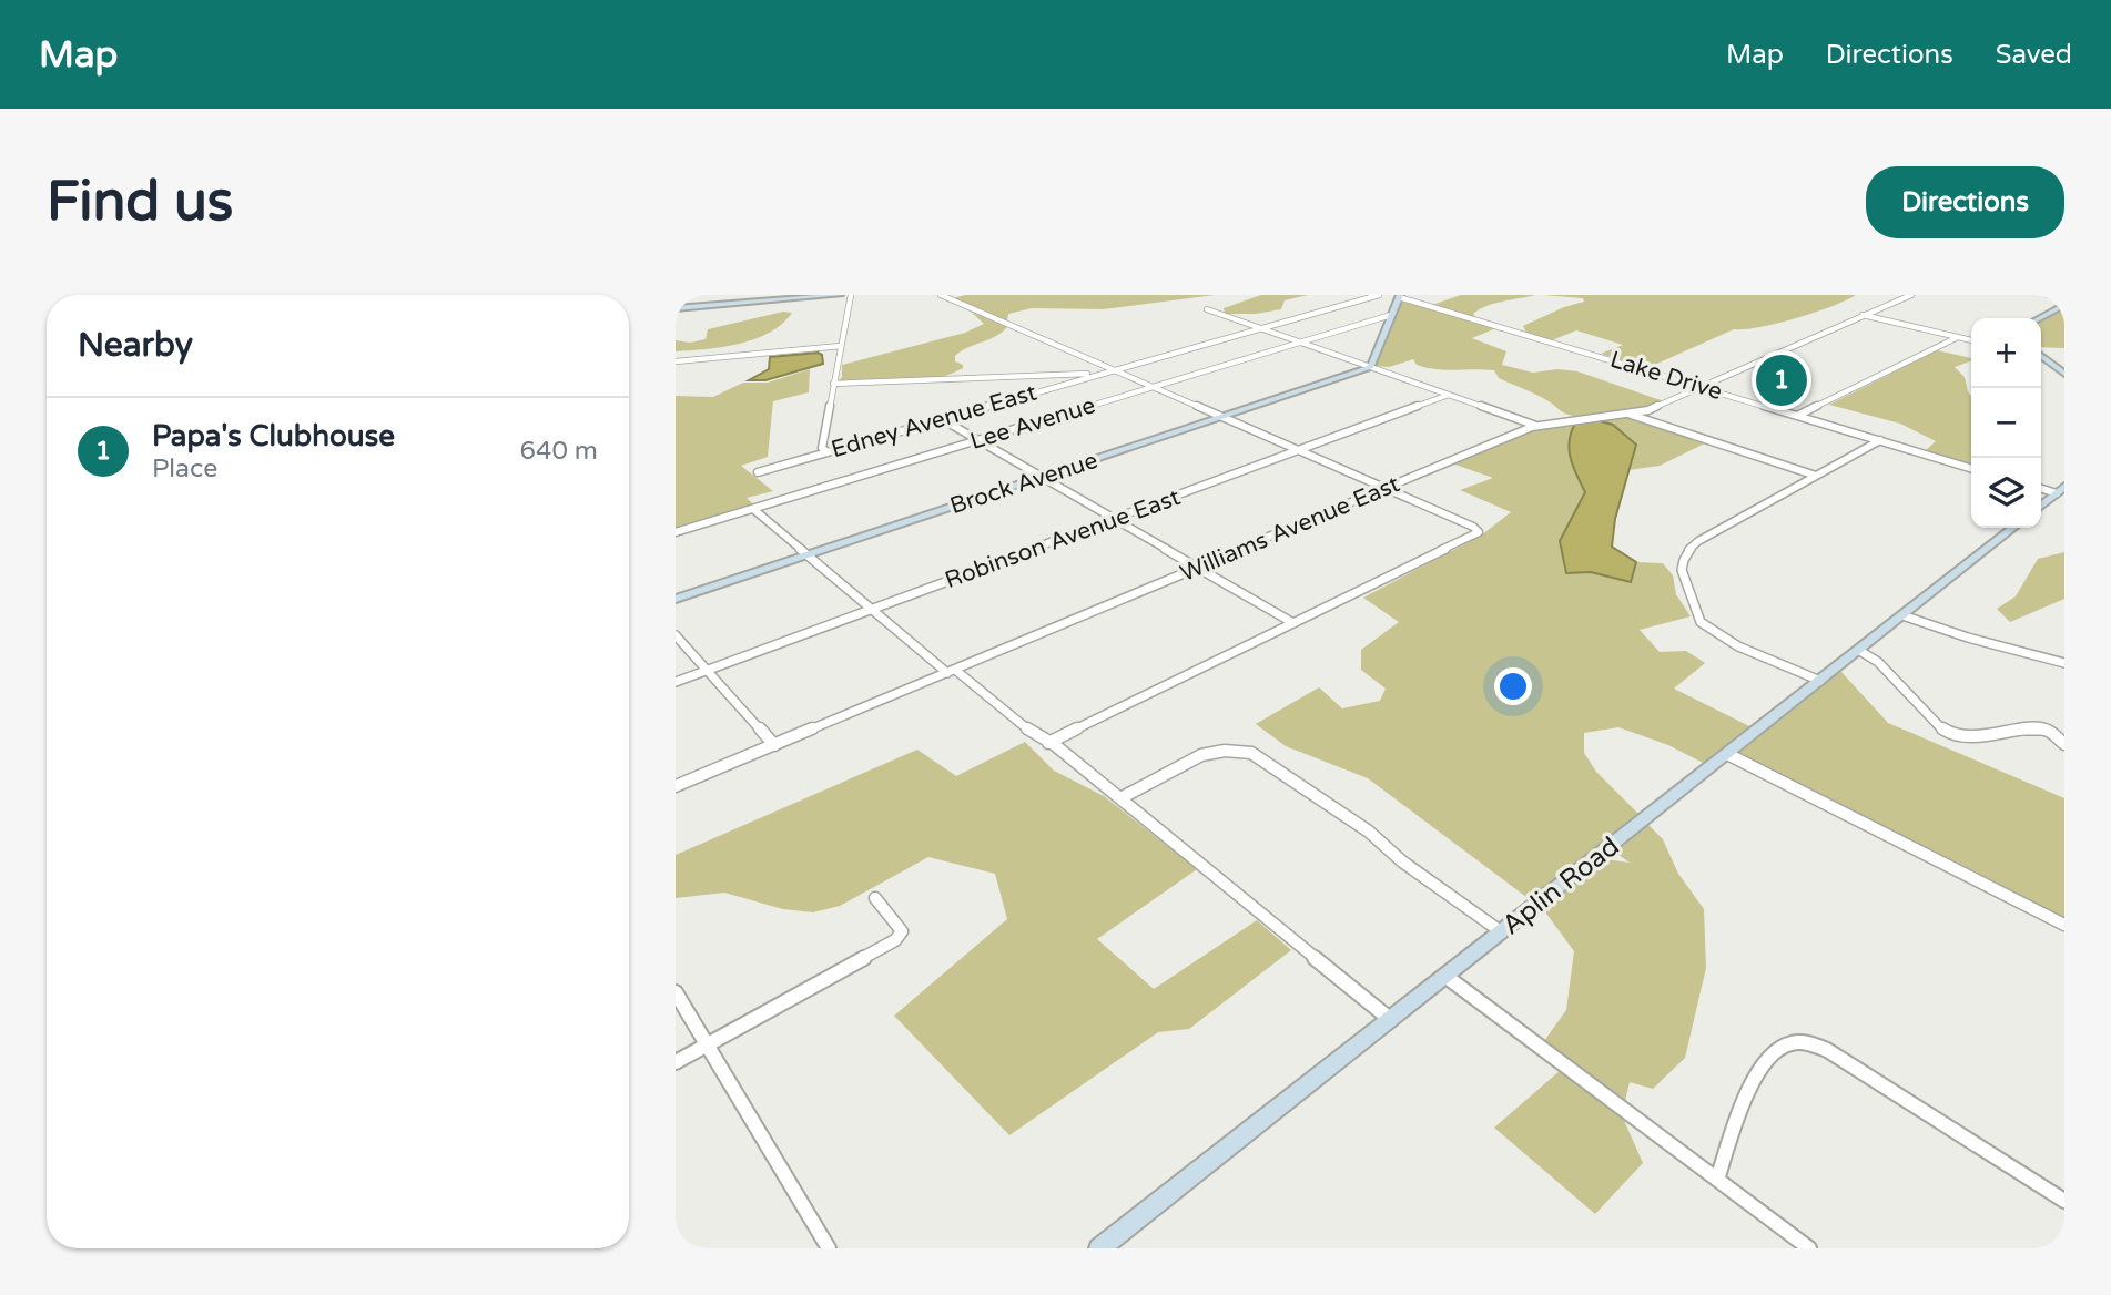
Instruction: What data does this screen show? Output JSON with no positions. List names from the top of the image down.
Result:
{
  "streets": {
    "street": [
      "Lake Drive",
      "Edney Avenue East",
      "Lee Avenue",
      "Brock Avenue",
      "Williams Avenue East",
      "Robinson Avenue East",
      "Aplin Road"
    ]
  },
  "crossings": [
    ["Lake Drive", "Williams Avenue East"]
  ],
  "page": {
    "header": "Map",
    "nav": ["Map", "Directions", "Saved"],
    "buttons": "Directions",
    "title": "Find us",
    "heading": "Nearby",
    "map_buttons": ["+", "−"],
    "pins": "1",
    "list": [
      {
        "mark": "1",
        "name": "Papa's Clubhouse",
        "note": "Place",
        "value": "640 m"
      }
    ]
  }
}
